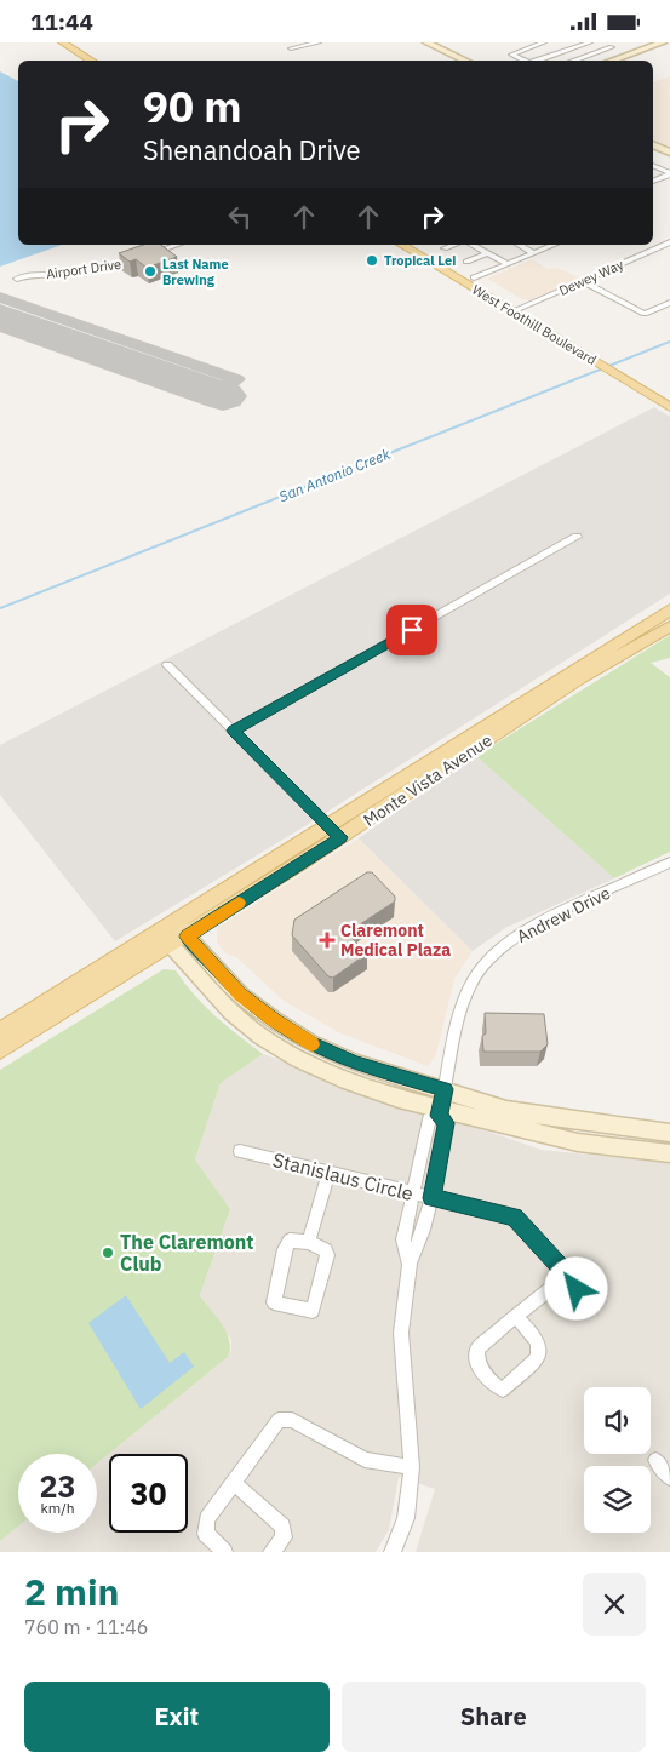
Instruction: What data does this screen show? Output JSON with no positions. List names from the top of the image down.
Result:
{
  "streets": {
    "main road": ["West Foothill Boulevard", "Monte Vista Avenue"],
    "street": [
      "Airport Drive",
      "Dewey Way",
      "Andrew Drive",
      "Stanislaus Circle"
    ]
  },
  "crossings": [
    ["Dewey Way", "West Foothill Boulevard"]
  ],
  "water": ["San Antonio Creek"],
  "places": {
    "other": ["Tropical Lei", "Last Name Brewing", "The Claremont Club"],
    "health": ["Claremont Medical Plaza"]
  },
  "page": {
    "status": "11:44",
    "turn": ["90 m", "Shenandoah Drive"],
    "speed": "23 km/h",
    "limit": "30",
    "heading": ["2 min", "760 m · 11:46"],
    "buttons": ["Exit", "Share"]
  }
}
